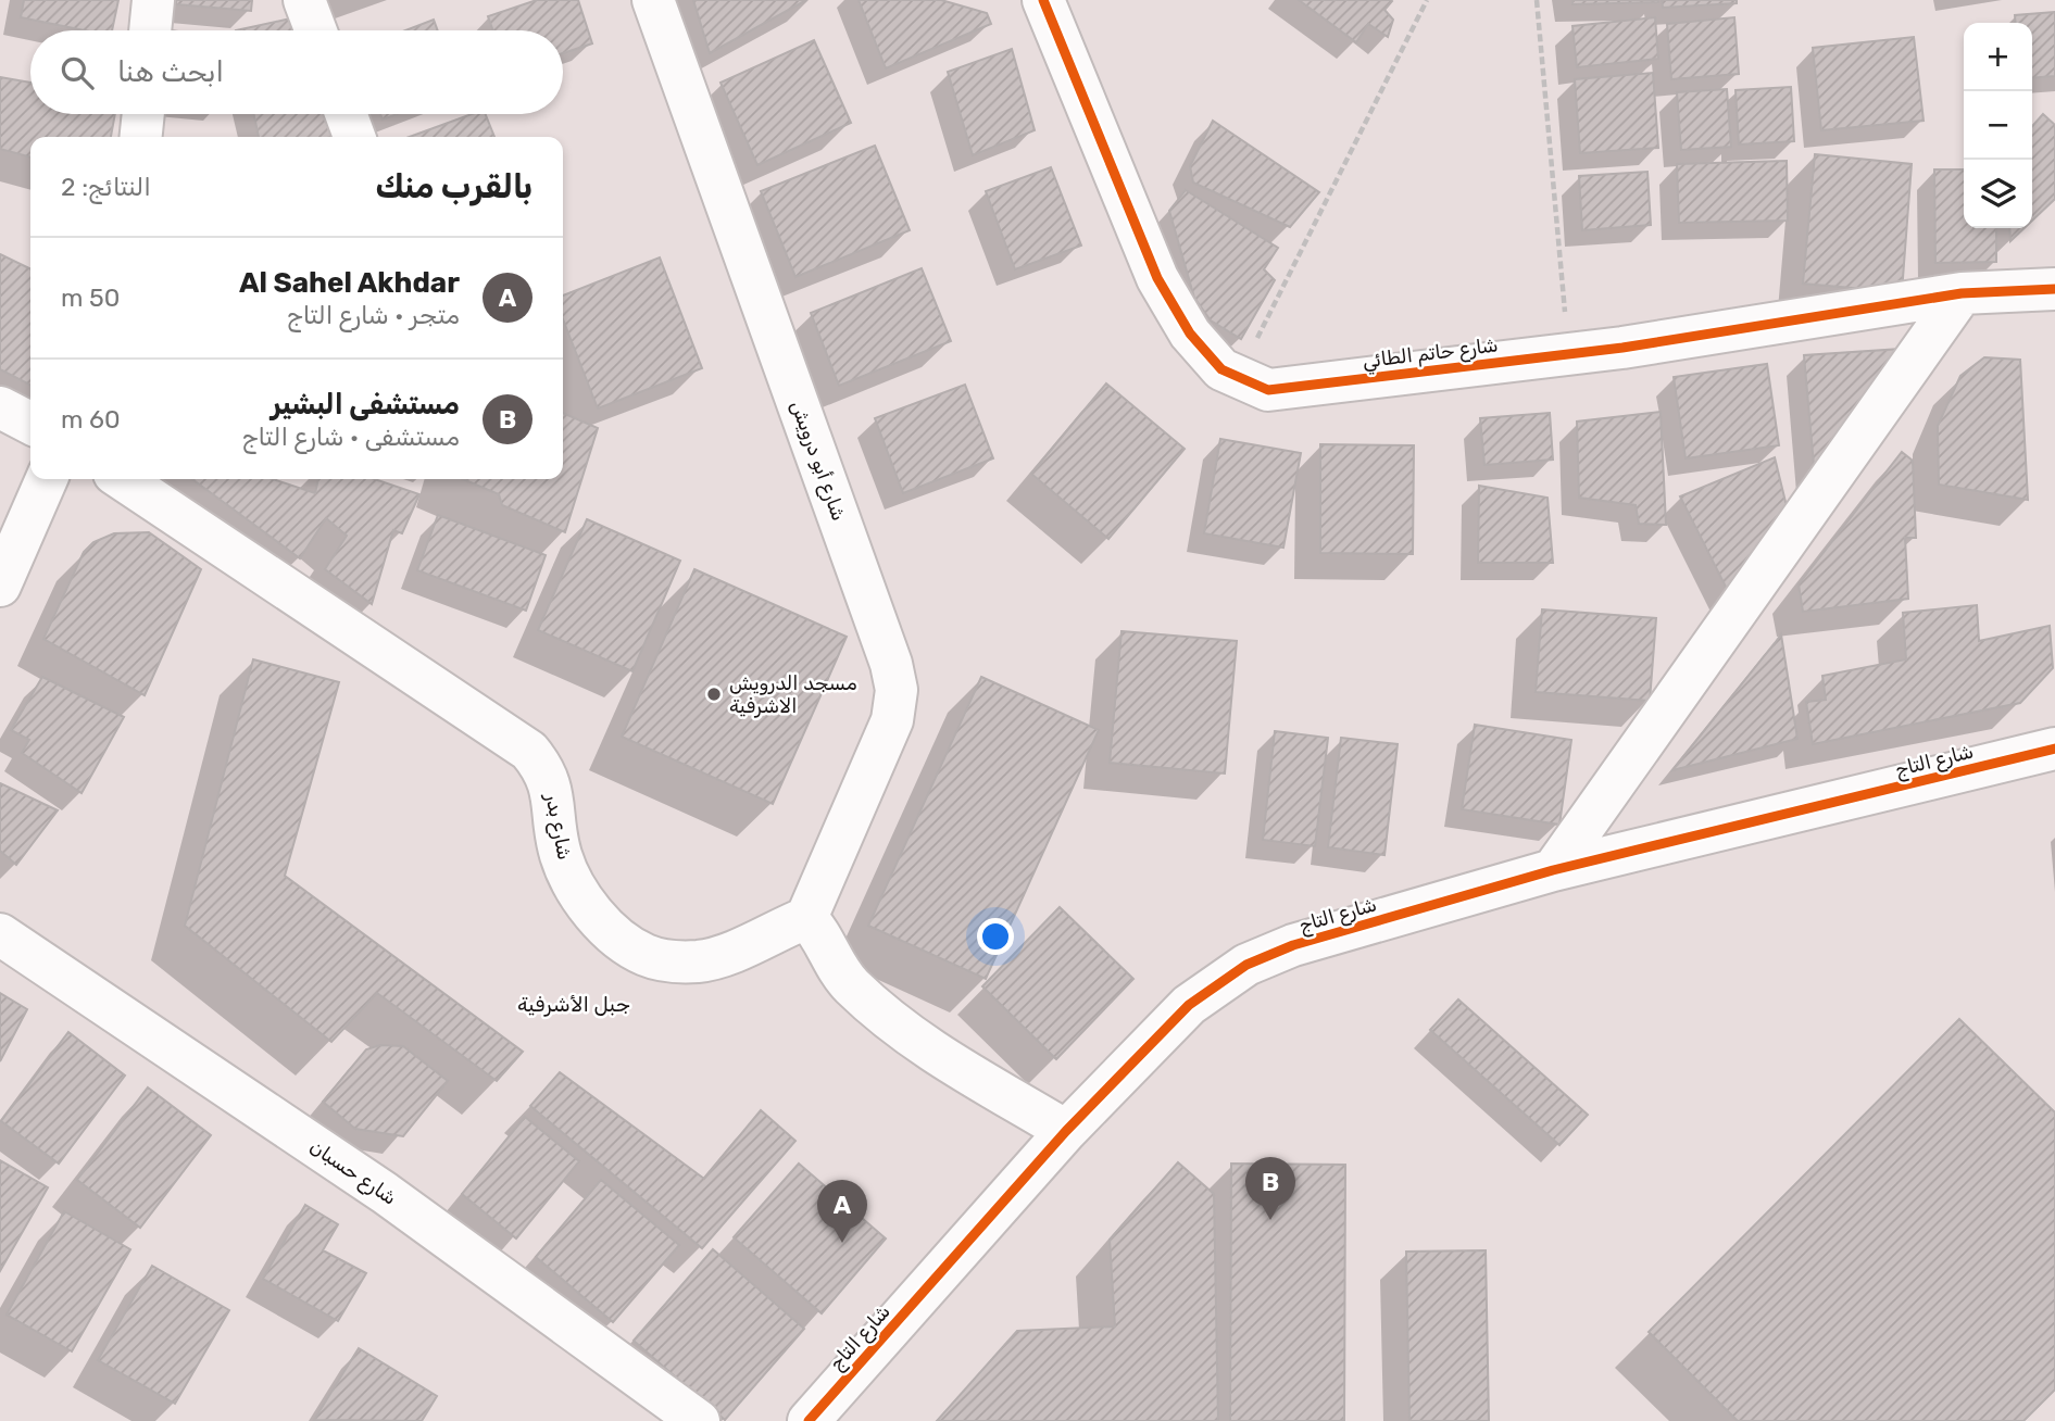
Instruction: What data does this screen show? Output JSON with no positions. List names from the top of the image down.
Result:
{
  "streets": {
    "street": [
      "شارع حاتم الطائي",
      "شارع أبو درويش",
      "شارع التاج",
      "شارع بدر",
      "شارع حسبان"
    ]
  },
  "crossings": [
    ["شارع أبو درويش", "شارع بدر"]
  ],
  "districts": ["جبل الأشرفية"],
  "places": ["مسجد الدرويش الاشرفية"],
  "page": {
    "map_buttons": ["+", "−"],
    "search": "ابحث هنا",
    "heading": ["بالقرب منك", "النتائج: 2"],
    "list": [
      {
        "mark": "A",
        "name": "Al Sahel Akhdar",
        "note": "متجر · شارع التاج",
        "value": "50 m"
      },
      {
        "mark": "B",
        "name": "مستشفى البشير",
        "note": "مستشفى · شارع التاج",
        "value": "60 m"
      }
    ],
    "pins": ["B", "A"]
  }
}
